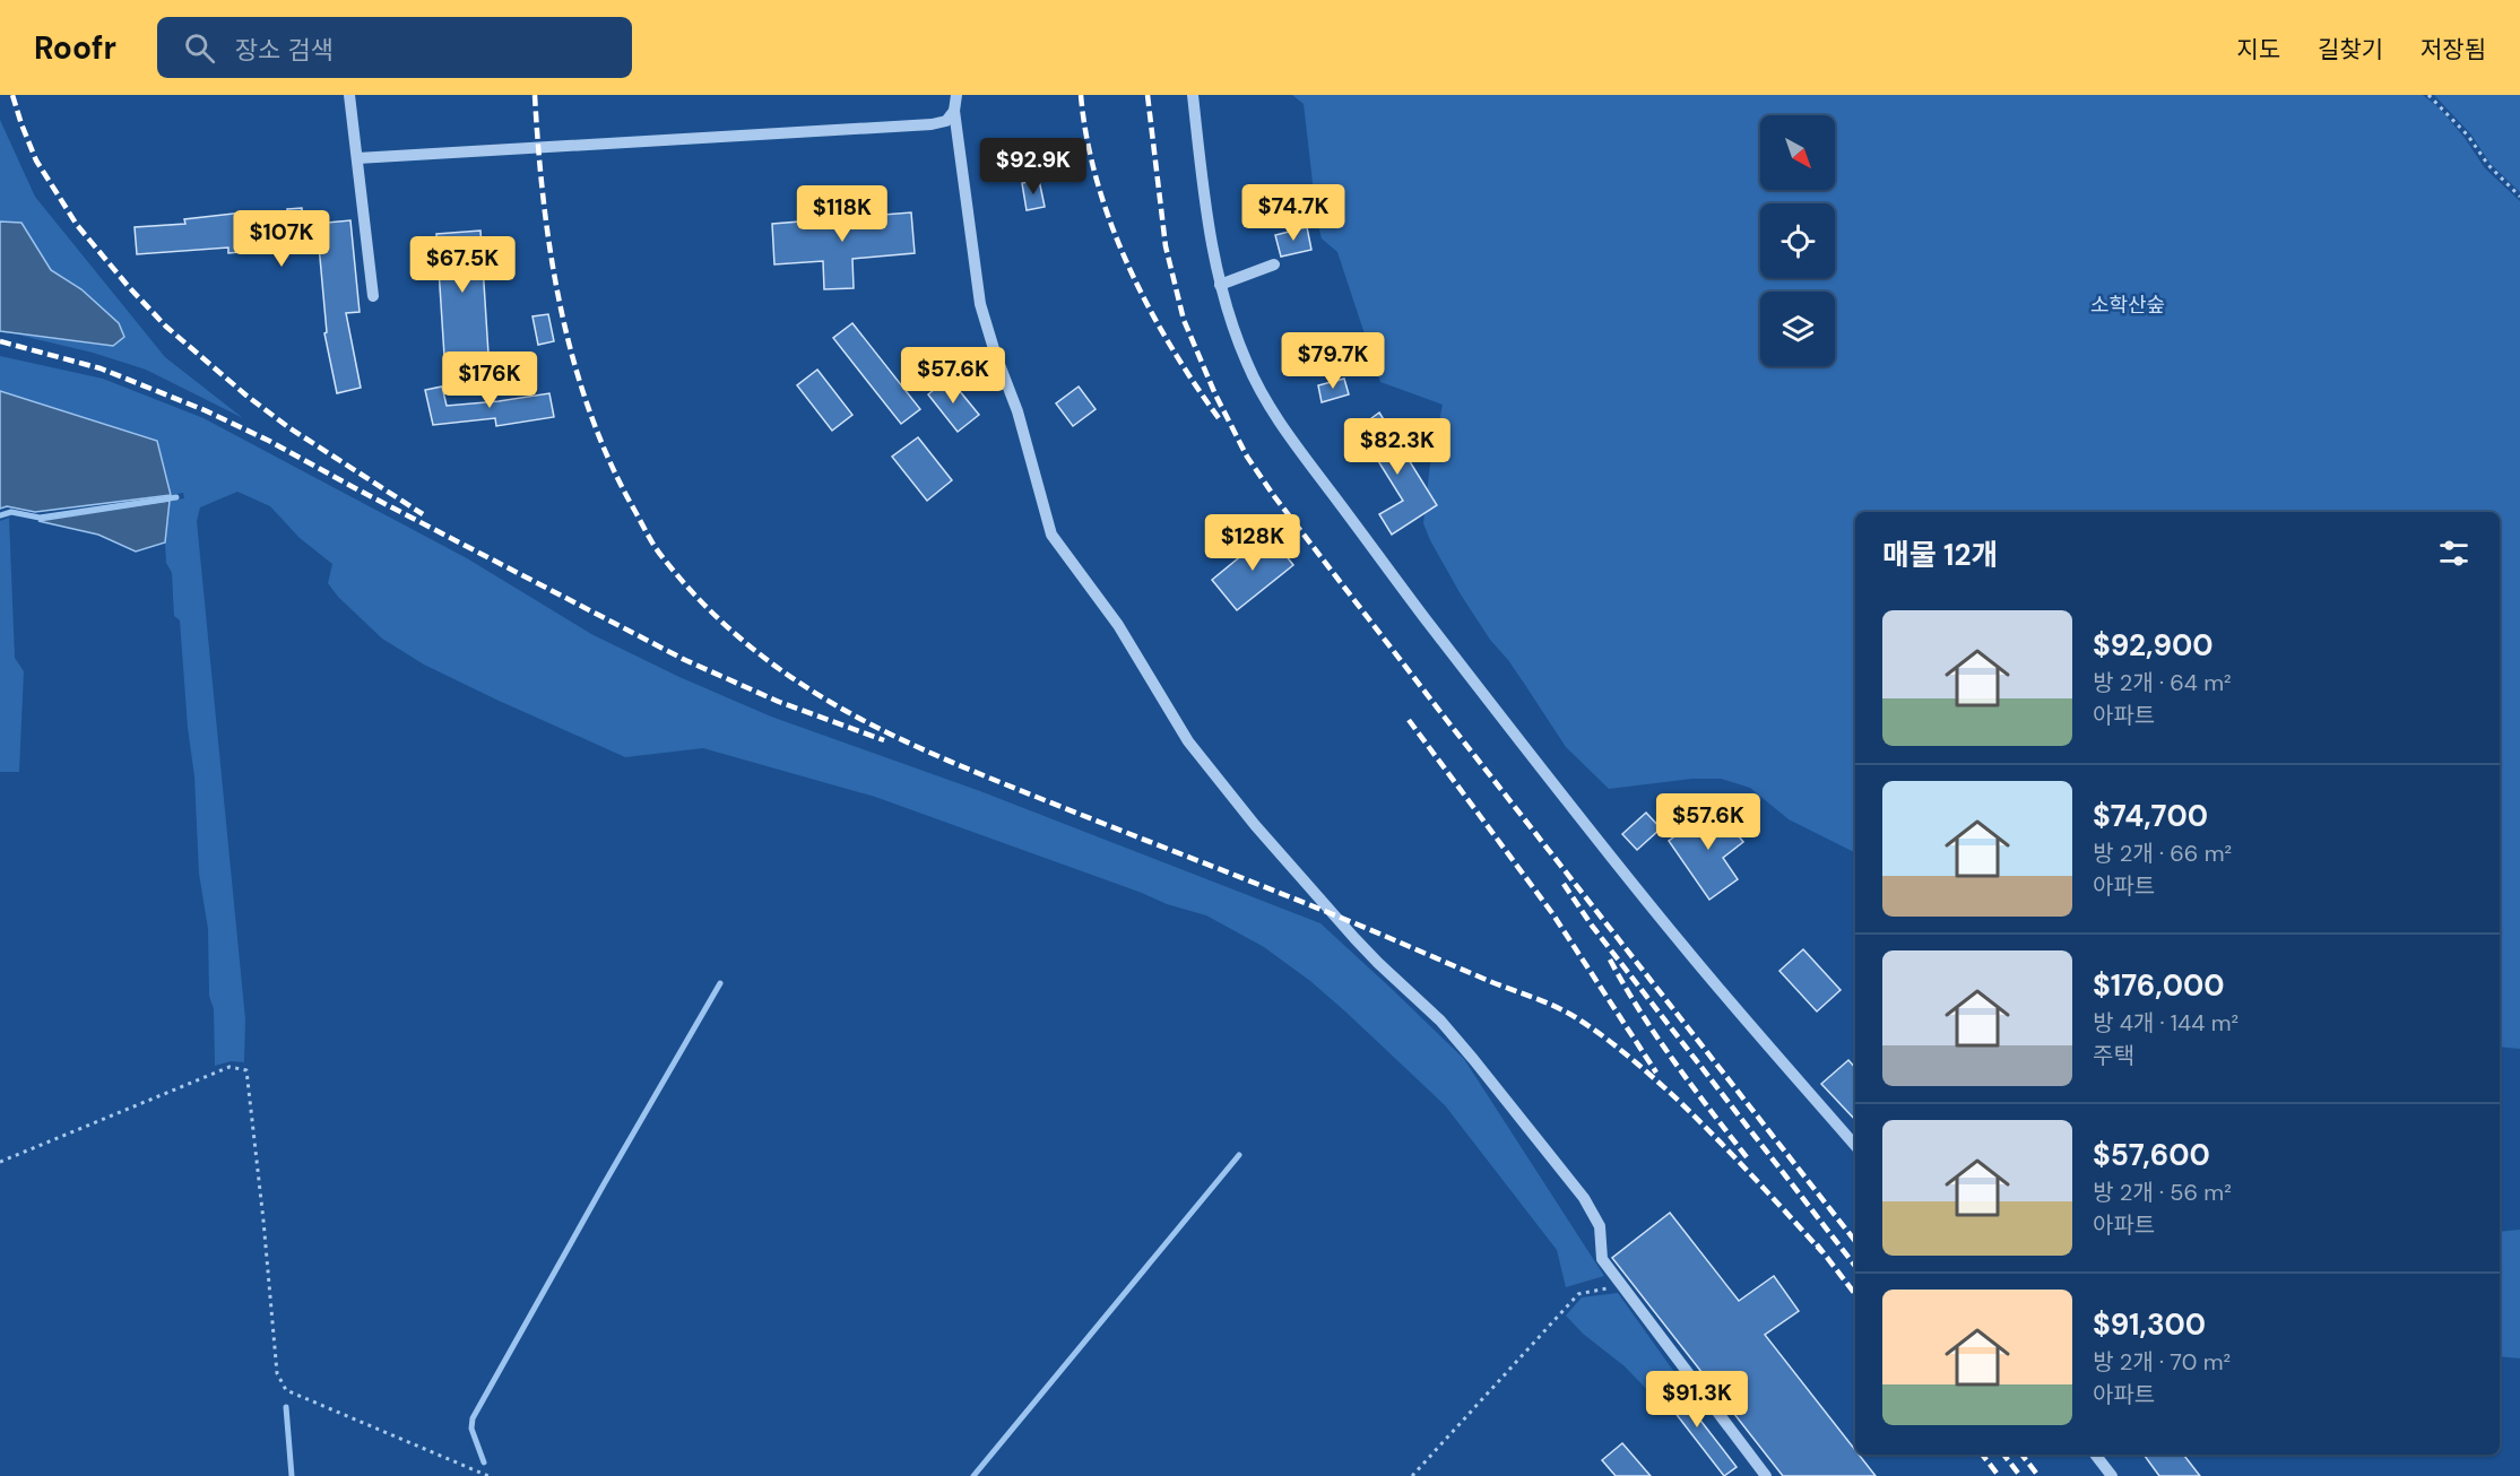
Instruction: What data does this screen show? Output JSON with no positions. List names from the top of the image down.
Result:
{
  "parks": ["소학산숲"],
  "north": "bottom right",
  "page": {
    "header": "Roofr",
    "search": "장소 검색",
    "nav": ["지도", "길찾기", "저장됨"],
    "price": [
      "$92.9K",
      "$74.7K",
      "$118K",
      "$107K",
      "$67.5K",
      "$79.7K",
      "$57.6K",
      "$176K",
      "$82.3K",
      "$128K",
      "$57.6K",
      "$91.3K"
    ],
    "heading": "매물 12개",
    "list": [
      {
        "name": "$92,900",
        "note": "방 2개 · 64 m² · 아파트"
      },
      {
        "name": "$74,700",
        "note": "방 2개 · 66 m² · 아파트"
      },
      {
        "name": "$176,000",
        "note": "방 4개 · 144 m² · 주택"
      },
      {
        "name": "$57,600",
        "note": "방 2개 · 56 m² · 아파트"
      },
      {
        "name": "$91,300",
        "note": "방 2개 · 70 m² · 아파트"
      }
    ]
  }
}
